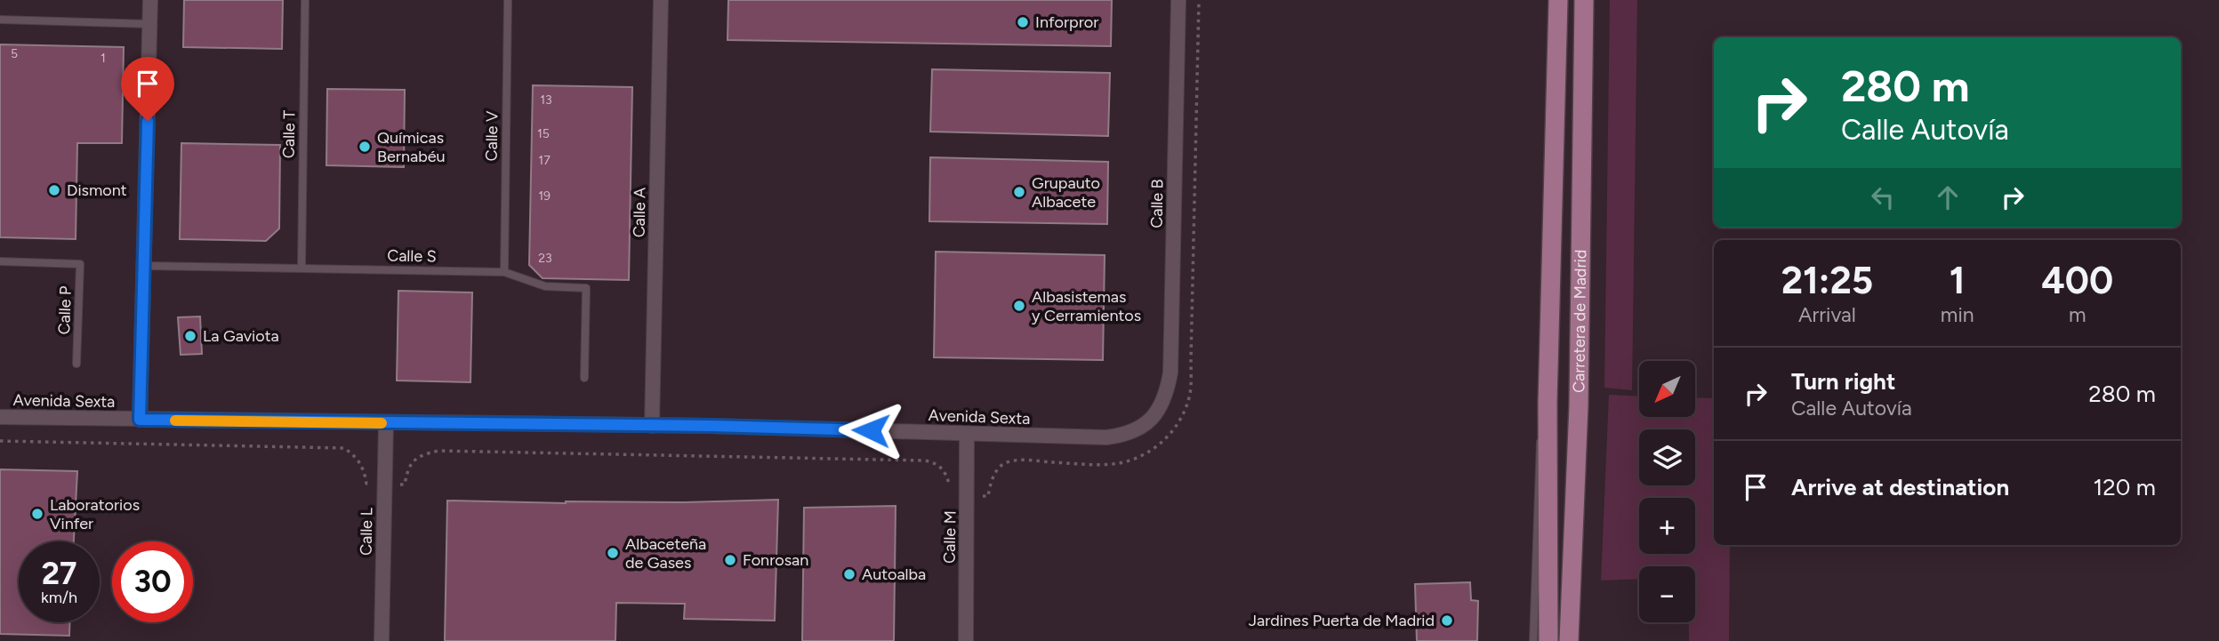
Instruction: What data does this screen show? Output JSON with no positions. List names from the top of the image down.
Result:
{
  "streets": {
    "main road": ["Carretera de Madrid"],
    "street": [
      "Calle B",
      "Calle A",
      "Avenida Sexta",
      "Calle L",
      "Calle M"
    ],
    "lane": [
      "Calle T",
      "Calle V",
      "Calle S",
      "Calle P"
    ]
  },
  "crossings": [
    ["Calle T", "Calle S"],
    ["Calle V", "Calle S"],
    ["Calle B", "Avenida Sexta"],
    ["Calle A", "Avenida Sexta"],
    ["Avenida Sexta", "Calle L"],
    ["Avenida Sexta", "Calle M"]
  ],
  "places": [
    "Inforpror",
    "Químicas Bernabéu",
    "Dismont",
    "Grupauto Albacete",
    "Albasistemas y Cerramientos",
    "La Gaviota",
    "Laboratorios Vinfer",
    "Albaceteña de Gases",
    "Fonrosan",
    "Autoalba",
    "Jardines Puerta de Madrid"
  ],
  "house_numbers": [
    "5",
    "1",
    "13",
    "15",
    "17",
    "19",
    "23"
  ],
  "north": "bottom left",
  "page": {
    "turn": ["280 m", "Calle Autovía"],
    "eta": [
      "21:25",
      "Arrival",
      "1",
      "min",
      "400",
      "m"
    ],
    "list": [
      {
        "name": "Turn right",
        "note": "Calle Autovía",
        "value": "280 m"
      },
      {
        "name": "Arrive at destination",
        "value": "120 m"
      }
    ],
    "map_buttons": ["+", "−"],
    "speed": "27 km/h",
    "limit": "30"
  }
}
